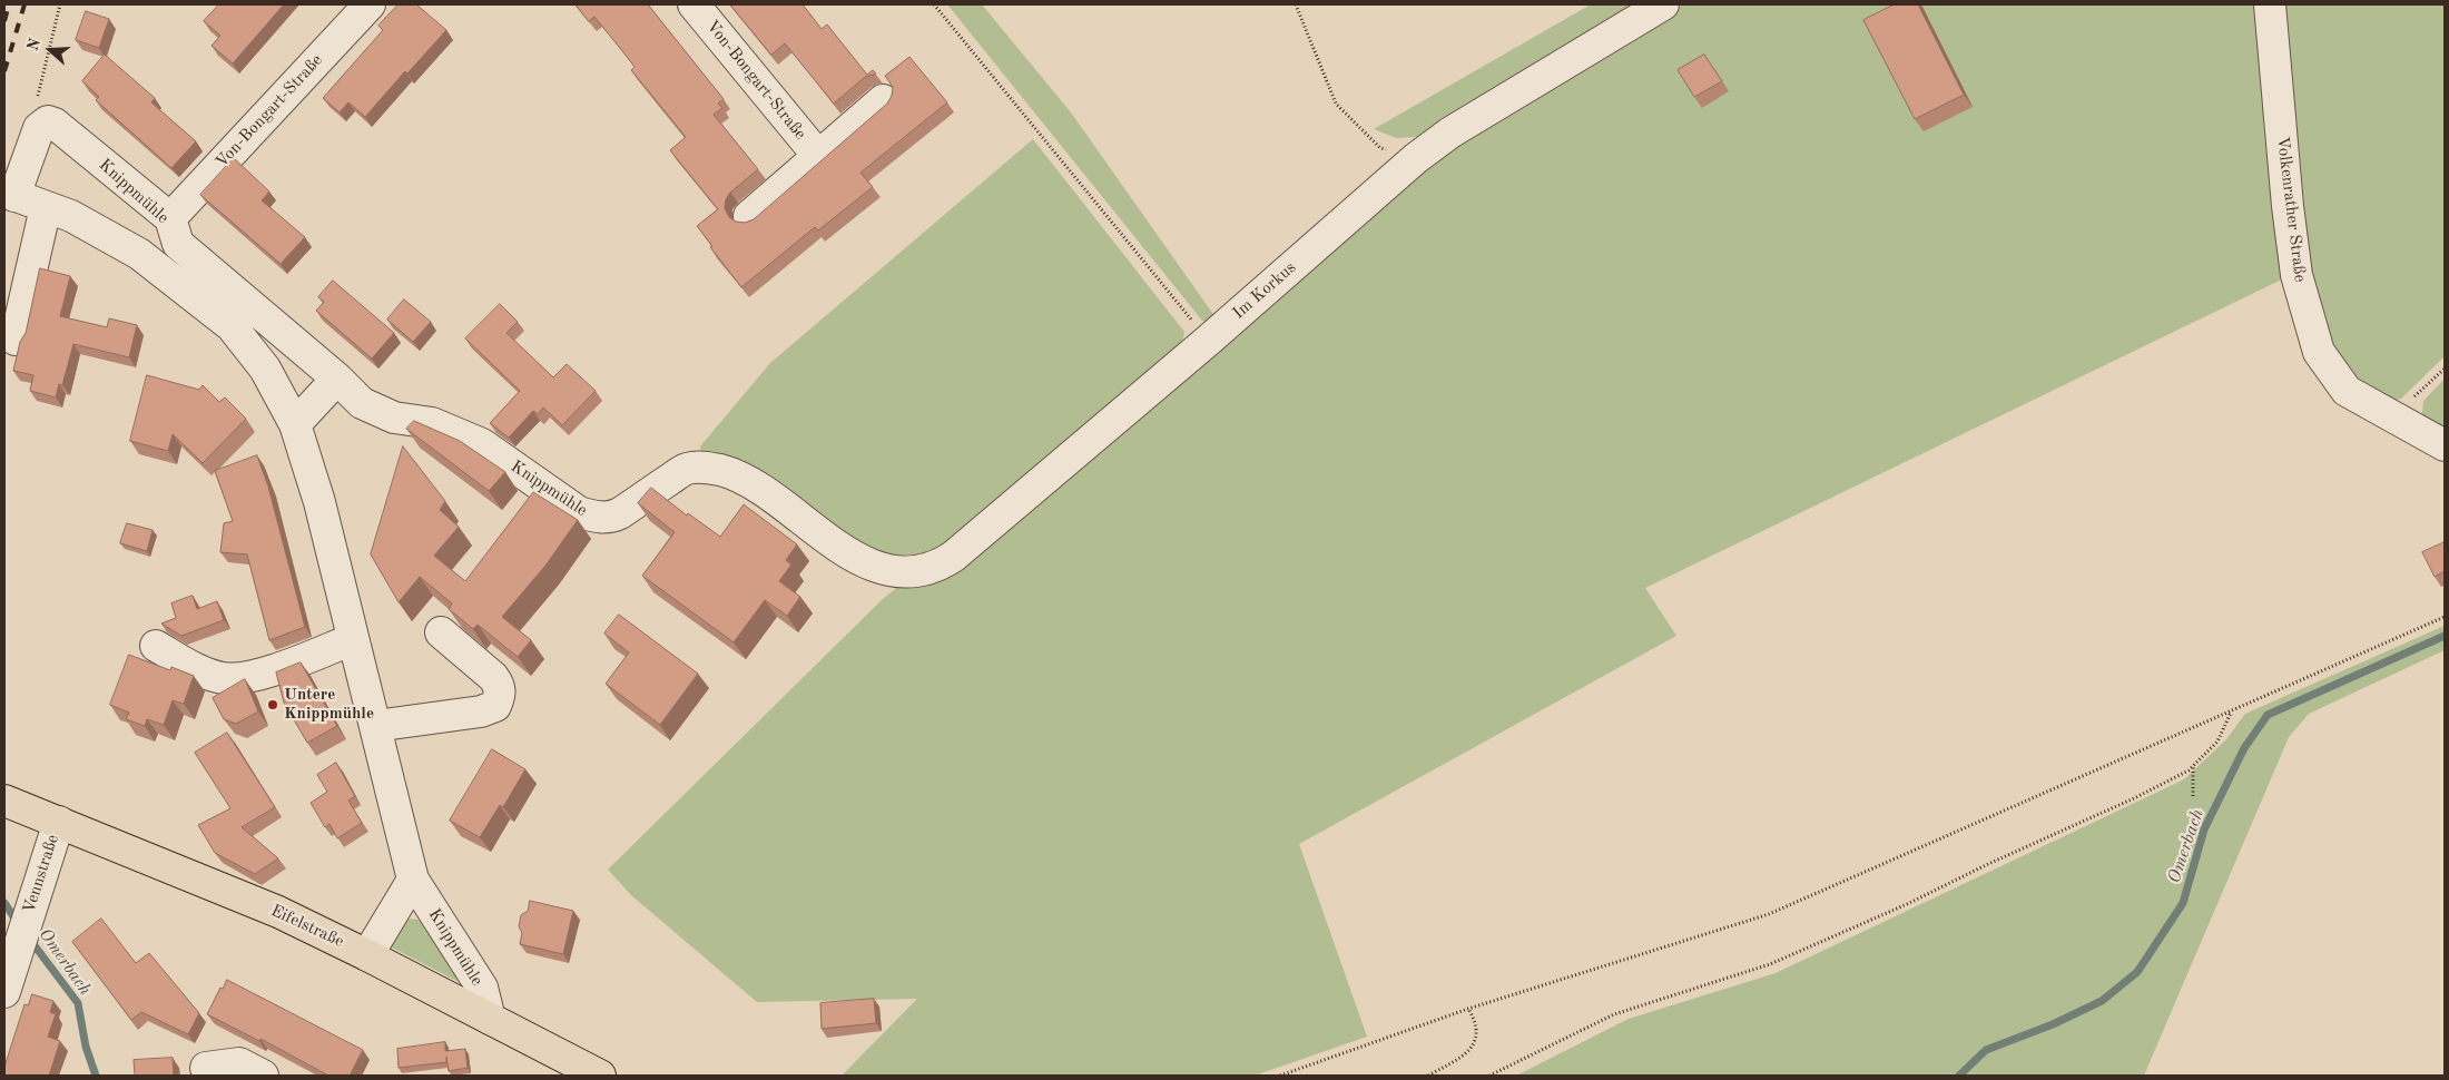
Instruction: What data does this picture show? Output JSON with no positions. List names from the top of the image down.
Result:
{
  "streets": {
    "main road": ["Eifelstraße"],
    "street": [
      "Von-Bongart-Straße",
      "Knippmühle",
      "Volkenrather Straße",
      "Im Korkus",
      "Vennstraße"
    ]
  },
  "crossings": [
    ["Von-Bongart-Straße", "Knippmühle"],
    ["Knippmühle", "Im Korkus"],
    ["Knippmühle", "Eifelstraße"],
    ["Vennstraße", "Eifelstraße"]
  ],
  "water": ["Omerbach"],
  "places": ["Untere Knippmühle"],
  "north": "left"
}
